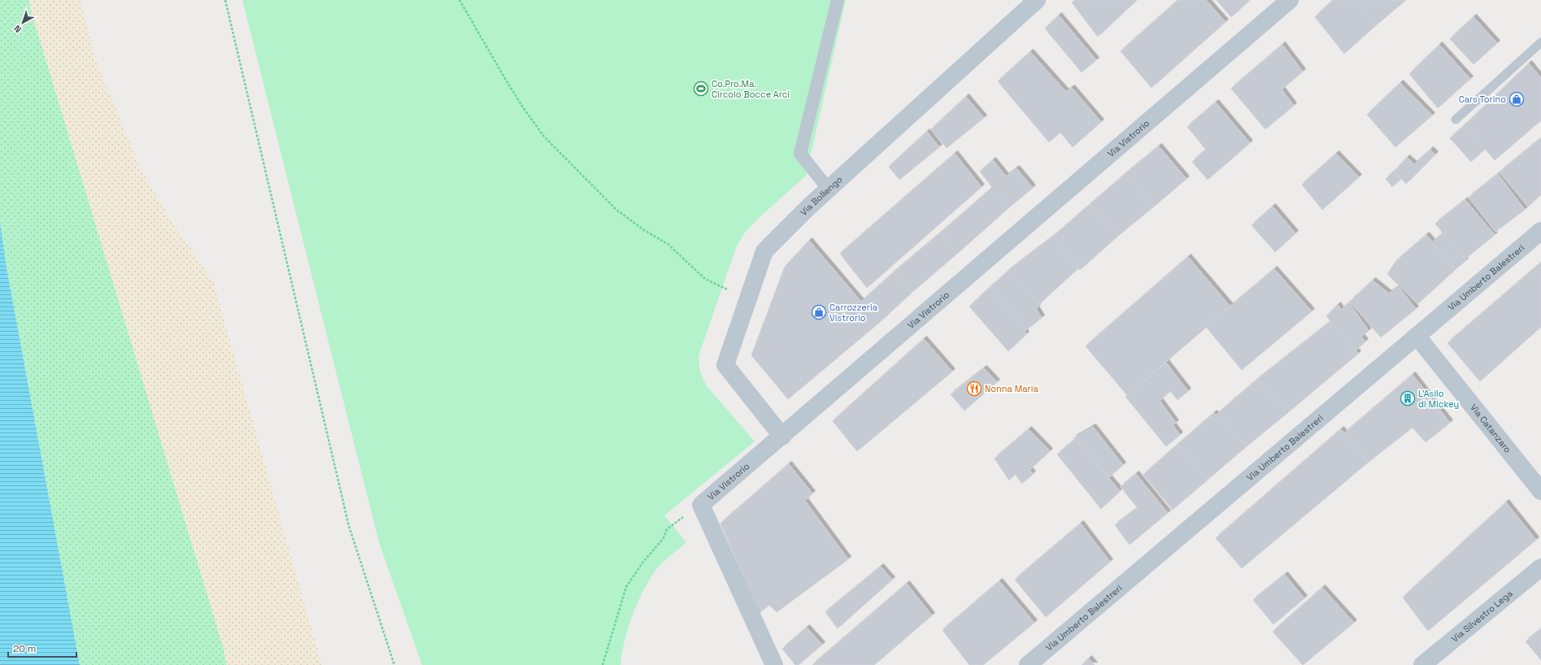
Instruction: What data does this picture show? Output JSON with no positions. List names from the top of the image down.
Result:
{
  "streets": {
    "street": [
      "Via Vistrorio",
      "Via Bollengo",
      "Via Umberto Balestreri",
      "Via Catanzaro",
      "Via Silvestro Lega"
    ]
  },
  "crossings": [
    ["Via Vistrorio", "Via Bollengo"],
    ["Via Umberto Balestreri", "Via Catanzaro"]
  ],
  "places": {
    "sports": ["Co.Pro.Ma. Circolo Bocce Arci"],
    "shop": ["Cars Torino", "Carrozzeria Vistrorio"],
    "restaurant": ["Nonna Maria"],
    "building": ["L'Asilo di Mickey"]
  },
  "scale_bar": "20 m",
  "north": "bottom left"
}
